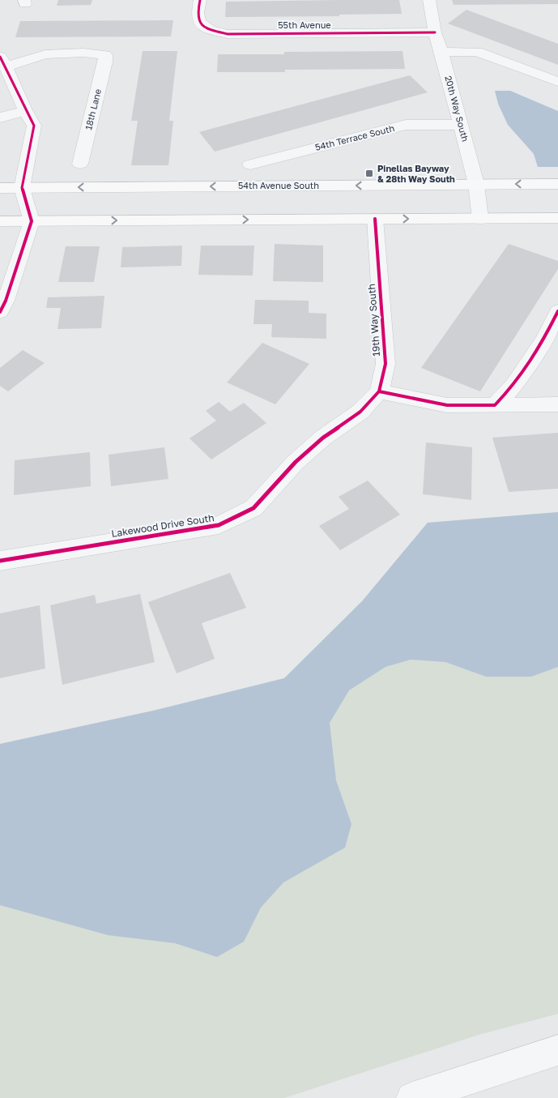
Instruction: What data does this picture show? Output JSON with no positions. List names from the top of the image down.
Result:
{
  "streets": {
    "main road": ["54th Avenue South"],
    "street": [
      "55th Avenue",
      "20th Way South",
      "18th Lane",
      "54th Terrace South",
      "19th Way South",
      "Lakewood Drive South"
    ]
  },
  "crossings": [
    ["55th Avenue", "20th Way South"],
    ["20th Way South", "54th Terrace South"],
    ["20th Way South", "54th Avenue South"],
    ["19th Way South", "Lakewood Drive South"]
  ],
  "places": {
    "transit": ["Pinellas Bayway & 28th Way South"]
  }
}
